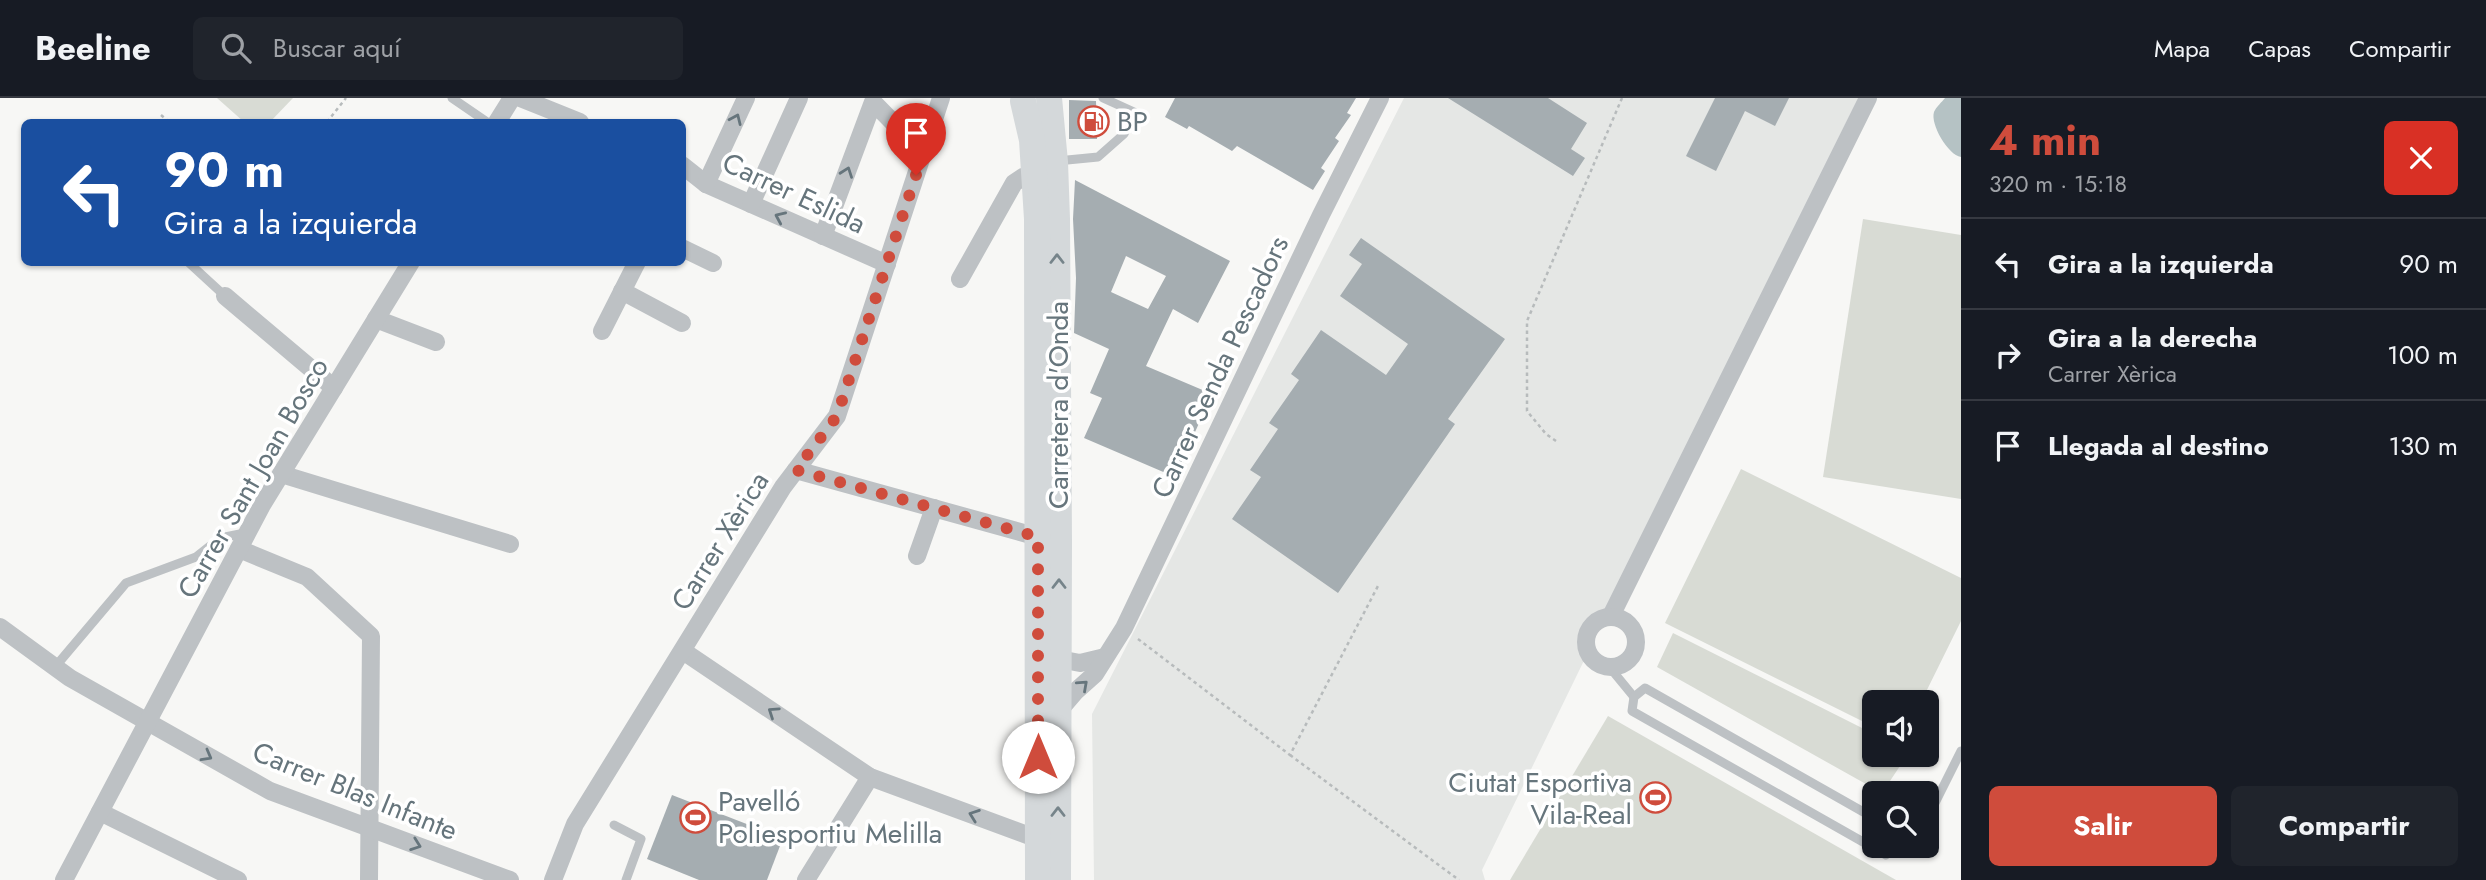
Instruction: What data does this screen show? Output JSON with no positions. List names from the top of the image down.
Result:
{
  "streets": {
    "main road": ["Carretera d'Onda"],
    "street": [
      "Carrer Eslida",
      "Carrer Senda Pescadors",
      "Carrer Sant Joan Bosco",
      "Carrer Xèrica",
      "Carrer Blas Infante"
    ]
  },
  "crossings": [
    ["Carrer Eslida", "Carrer Xèrica"],
    ["Carrer Senda Pescadors", "Carretera d'Onda"],
    ["Carrer Sant Joan Bosco", "Carrer Blas Infante"]
  ],
  "one_way": ["Carrer Eslida"],
  "places": {
    "fuel station": ["BP"],
    "sports": ["Ciutat Esportiva Vila-Real", "Pavelló Poliesportiu Melilla"]
  },
  "page": {
    "header": "Beeline",
    "search": "Buscar aquí",
    "nav": ["Mapa", "Capas", "Compartir"],
    "heading": ["4 min", "320 m · 15:18"],
    "turn": ["90 m", "Gira a la izquierda"],
    "list": [
      {
        "name": "Gira a la izquierda",
        "value": "90 m"
      },
      {
        "name": "Gira a la derecha",
        "note": "Carrer Xèrica",
        "value": "100 m"
      },
      {
        "name": "Llegada al destino",
        "value": "130 m"
      }
    ],
    "buttons": ["Salir", "Compartir"]
  }
}
